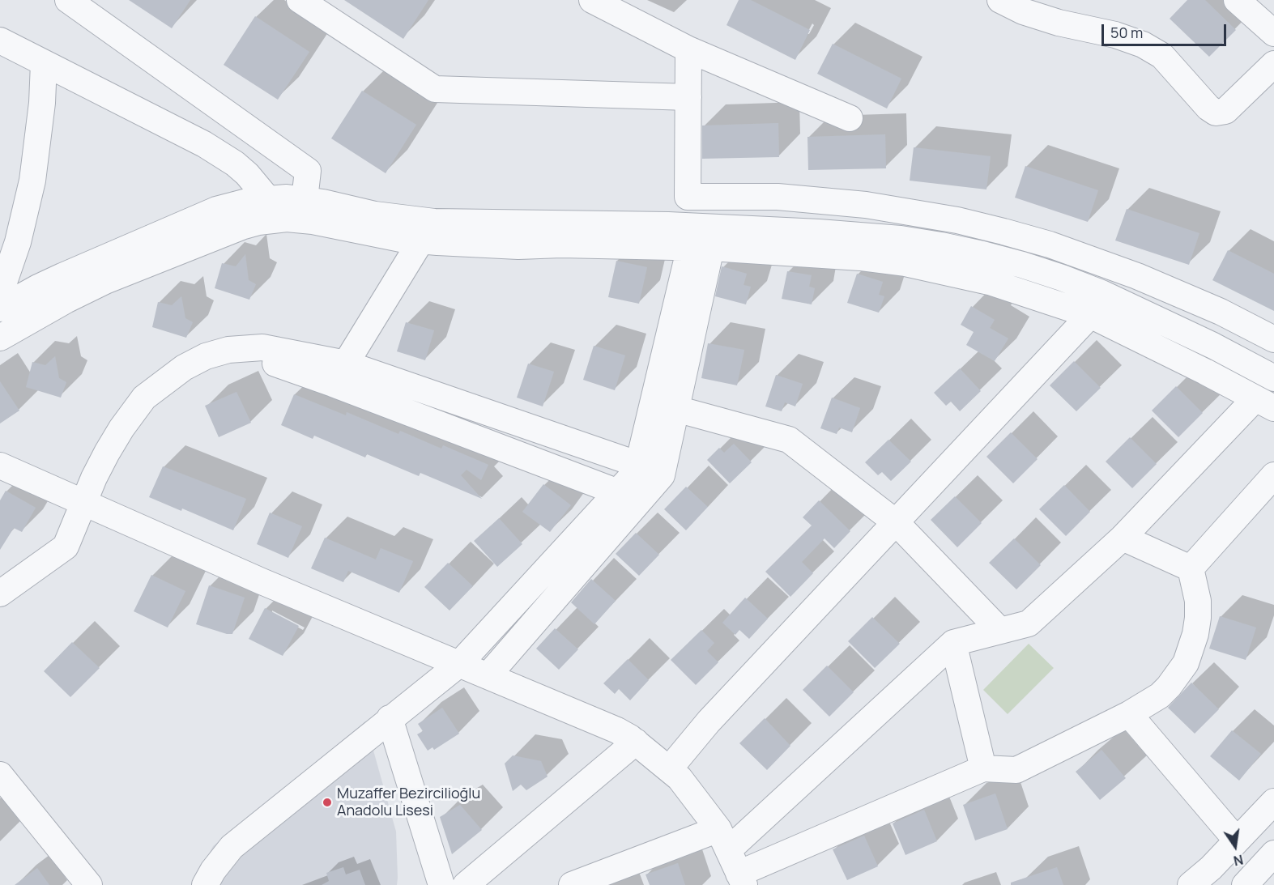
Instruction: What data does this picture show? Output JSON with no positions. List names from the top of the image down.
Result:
{
  "places": ["Muzaffer Bezircilioğlu Anadolu Lisesi"],
  "scale_bar": "50 m",
  "north": "bottom"
}
